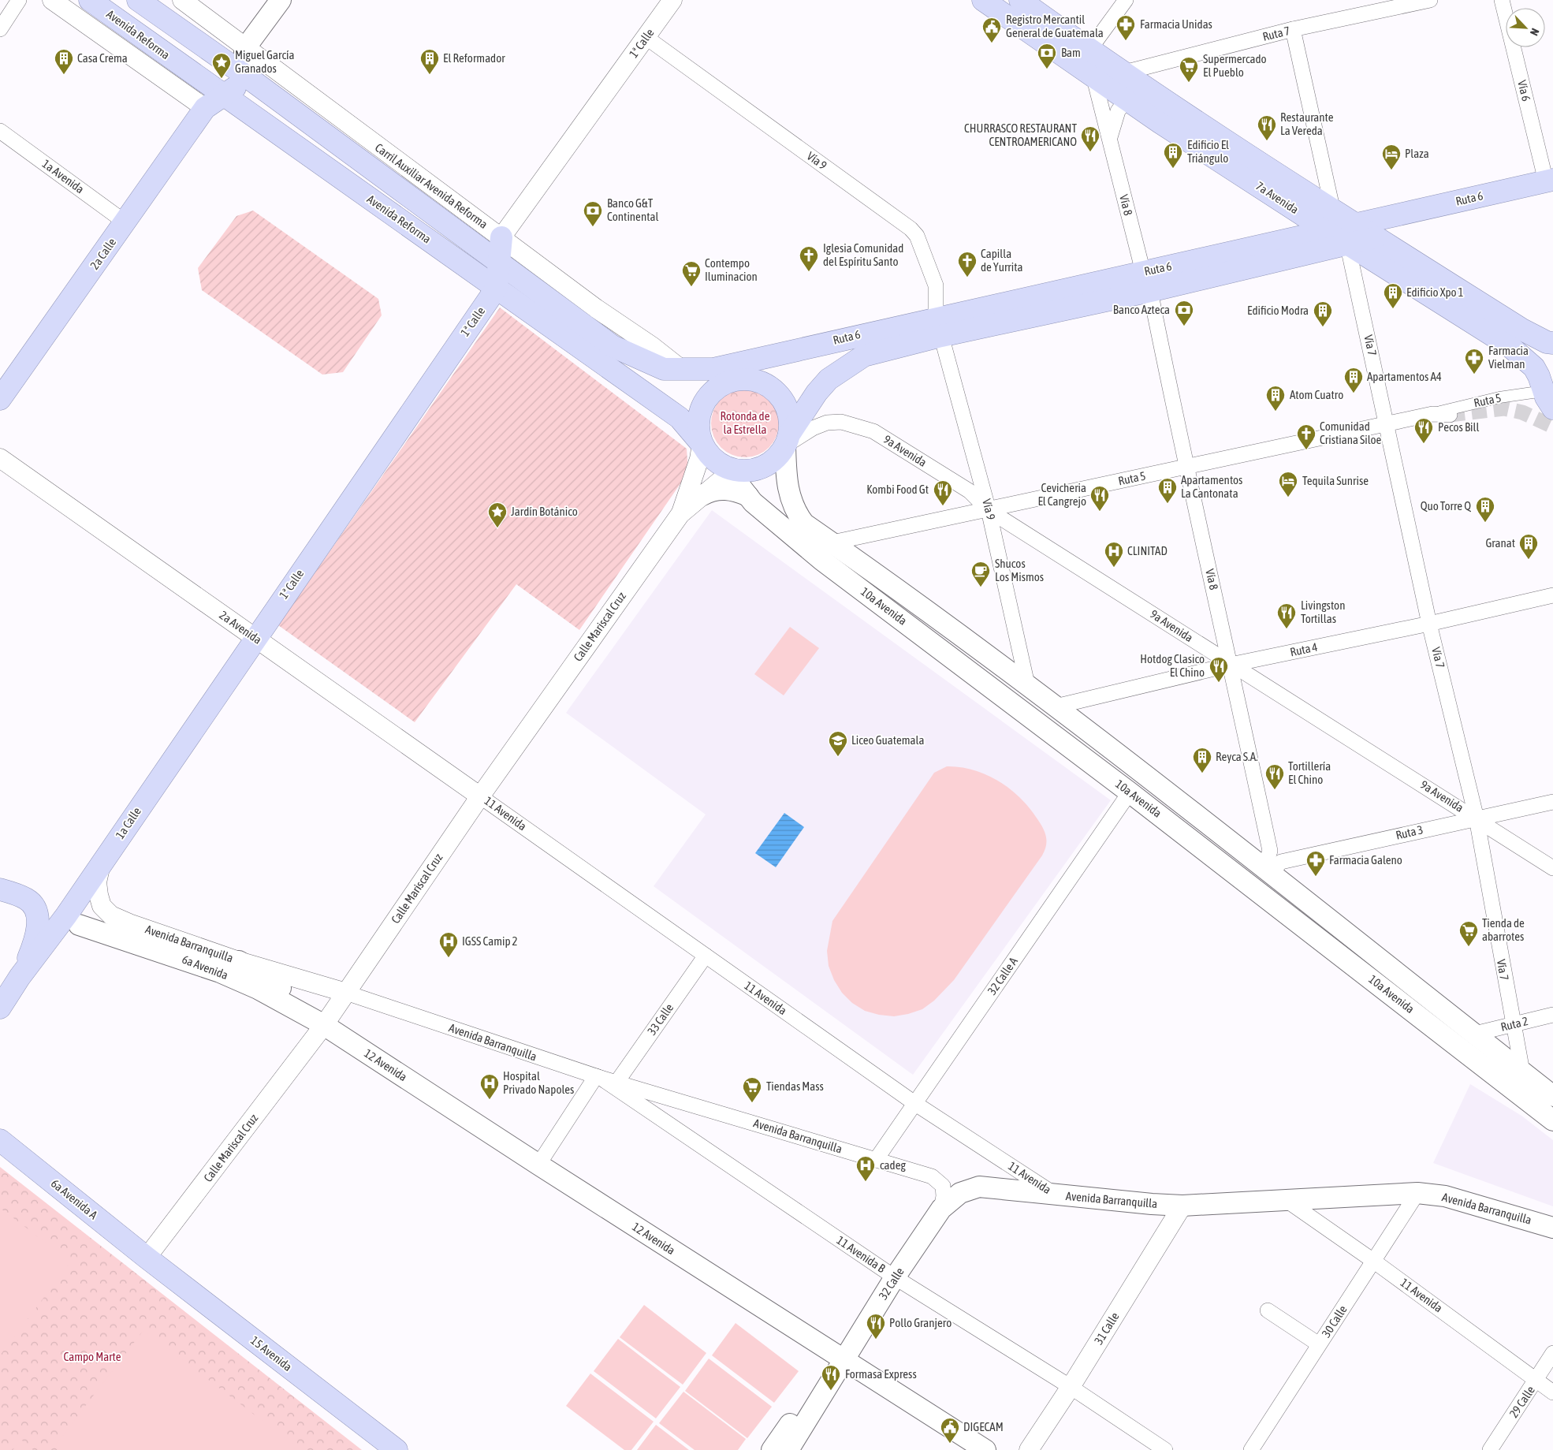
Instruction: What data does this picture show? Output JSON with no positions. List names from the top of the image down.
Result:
{
  "streets": {
    "main road": [
      "Avenida Reforma",
      "1ª Calle",
      "7a Avenida",
      "Ruta 6",
      "2a Calle",
      "10a Avenida",
      "1a Calle",
      "Avenida Barranquilla",
      "6a Avenida",
      "12 Avenida",
      "6a Avenida A",
      "32 Calle",
      "15 Avenida"
    ],
    "street": [
      "Ruta 7",
      "Vía 6",
      "Vía 9",
      "1a Avenida",
      "Carril Auxiliar Avenida Reforma",
      "Vía 8",
      "Vía 7",
      "Ruta 5",
      "9a Avenida",
      "Calle Mariscal Cruz",
      "2a Avenida",
      "Ruta 4",
      "11 Avenida",
      "Ruta 3",
      "32 Calle A",
      "33 Calle",
      "Ruta 2",
      "11 Avenida B",
      "30 Calle",
      "31 Calle",
      "29 Calle"
    ]
  },
  "crossings": [
    ["Ruta 7", "7a Avenida"],
    ["Avenida Reforma", "1ª Calle"],
    ["Avenida Reforma", "Carril Auxiliar Avenida Reforma"],
    ["Avenida Reforma", "Ruta 6"],
    ["Avenida Reforma", "2a Calle"],
    ["Avenida Reforma", "9a Avenida"],
    ["Avenida Reforma", "10a Avenida"],
    ["Avenida Reforma", "Calle Mariscal Cruz"],
    ["1ª Calle", "Vía 9"],
    ["1ª Calle", "Carril Auxiliar Avenida Reforma"],
    ["1ª Calle", "2a Avenida"],
    ["1ª Calle", "1a Calle"],
    ["Vía 6", "Ruta 6"],
    ["Vía 9", "Ruta 6"],
    ["Vía 9", "Ruta 5"],
    ["Vía 9", "9a Avenida"],
    ["Vía 9", "10a Avenida"],
    ["1a Avenida", "2a Calle"],
    ["Carril Auxiliar Avenida Reforma", "2a Calle"],
    ["7a Avenida", "Ruta 6"],
    ["7a Avenida", "Vía 8"],
    ["Ruta 6", "Vía 8"],
    ["Ruta 6", "Vía 7"],
    ["Ruta 6", "9a Avenida"],
    ["Ruta 6", "10a Avenida"],
    ["Ruta 6", "Calle Mariscal Cruz"],
    ["Vía 8", "Ruta 5"],
    ["Vía 8", "9a Avenida"],
    ["Vía 8", "10a Avenida"],
    ["Vía 8", "Ruta 4"],
    ["Vía 8", "Ruta 3"],
    ["Vía 7", "Ruta 5"],
    ["Vía 7", "9a Avenida"],
    ["Vía 7", "10a Avenida"],
    ["Vía 7", "Ruta 4"],
    ["Vía 7", "Ruta 3"],
    ["Vía 7", "Ruta 2"],
    ["Ruta 5", "9a Avenida"],
    ["Ruta 5", "10a Avenida"],
    ["9a Avenida", "10a Avenida"],
    ["9a Avenida", "Calle Mariscal Cruz"],
    ["9a Avenida", "Ruta 4"],
    ["9a Avenida", "Ruta 3"],
    ["10a Avenida", "Calle Mariscal Cruz"],
    ["10a Avenida", "Ruta 4"],
    ["10a Avenida", "Ruta 3"],
    ["10a Avenida", "32 Calle A"],
    ["10a Avenida", "Ruta 2"],
    ["Calle Mariscal Cruz", "2a Avenida"],
    ["Calle Mariscal Cruz", "11 Avenida"],
    ["Calle Mariscal Cruz", "Avenida Barranquilla"],
    ["Calle Mariscal Cruz", "6a Avenida"],
    ["Calle Mariscal Cruz", "12 Avenida"],
    ["Calle Mariscal Cruz", "6a Avenida A"],
    ["Calle Mariscal Cruz", "15 Avenida"],
    ["2a Avenida", "11 Avenida"],
    ["2a Avenida", "1a Calle"],
    ["11 Avenida", "Avenida Barranquilla"],
    ["11 Avenida", "32 Calle A"],
    ["11 Avenida", "33 Calle"],
    ["11 Avenida", "30 Calle"],
    ["11 Avenida", "29 Calle"],
    ["1a Calle", "Avenida Barranquilla"],
    ["Avenida Barranquilla", "32 Calle A"],
    ["Avenida Barranquilla", "33 Calle"],
    ["Avenida Barranquilla", "11 Avenida B"],
    ["Avenida Barranquilla", "32 Calle"],
    ["Avenida Barranquilla", "30 Calle"],
    ["Avenida Barranquilla", "31 Calle"],
    ["6a Avenida", "12 Avenida"],
    ["12 Avenida", "32 Calle"],
    ["6a Avenida A", "15 Avenida"],
    ["11 Avenida B", "32 Calle"],
    ["11 Avenida B", "31 Calle"]
  ],
  "parks": ["Rotonda de la Estrella", "Campo Marte"],
  "places": {
    "pharmacy": ["Farmacia Unidas", "Farmacia Vielman", "Farmacia Galeno"],
    "public building": ["Registro Mercantil General de Guatemala", "DIGECAM"],
    "bank": ["Bam", "Banco G&T Continental", "Banco Azteca"],
    "building": [
      "Casa Crema",
      "El Reformador",
      "Edificio El Triángulo",
      "Edificio Xpo 1",
      "Edificio Modra",
      "Apartamentos A4",
      "Atom Cuatro",
      "Apartamentos La Cantonata",
      "Quo Torre Q",
      "Granat",
      "Reyca S.A."
    ],
    "place": ["Miguel García Granados", "Jardín Botánico"],
    "supermarket": [
      "Supermercado El Pueblo",
      "Contempo Iluminacion",
      "Tienda de abarrotes",
      "Tiendas Mass"
    ],
    "restaurant": [
      "Restaurante La Vereda",
      "CHURRASCO RESTAURANT CENTROAMERICANO",
      "Pecos Bill",
      "Kombi Food Gt",
      "Cevicheria El Cangrejo",
      "Livingston Tortillas",
      "Hotdog Clasico El Chino",
      "Tortillería El Chino",
      "Pollo Granjero",
      "Formasa Express"
    ],
    "hotel": ["Plaza", "Tequila Sunrise"],
    "church": ["Iglesia Comunidad del Espíritu Santo", "Capilla de Yurrita", "Comunidad Cristiana Siloe"],
    "hospital": [
      "CLINITAD",
      "IGSS Camip 2",
      "Hospital Privado Napoles",
      "cadeg"
    ],
    "cafe": ["Shucos Los Mismos"],
    "school or university": ["Liceo Guatemala"]
  },
  "north": "bottom right"
}
